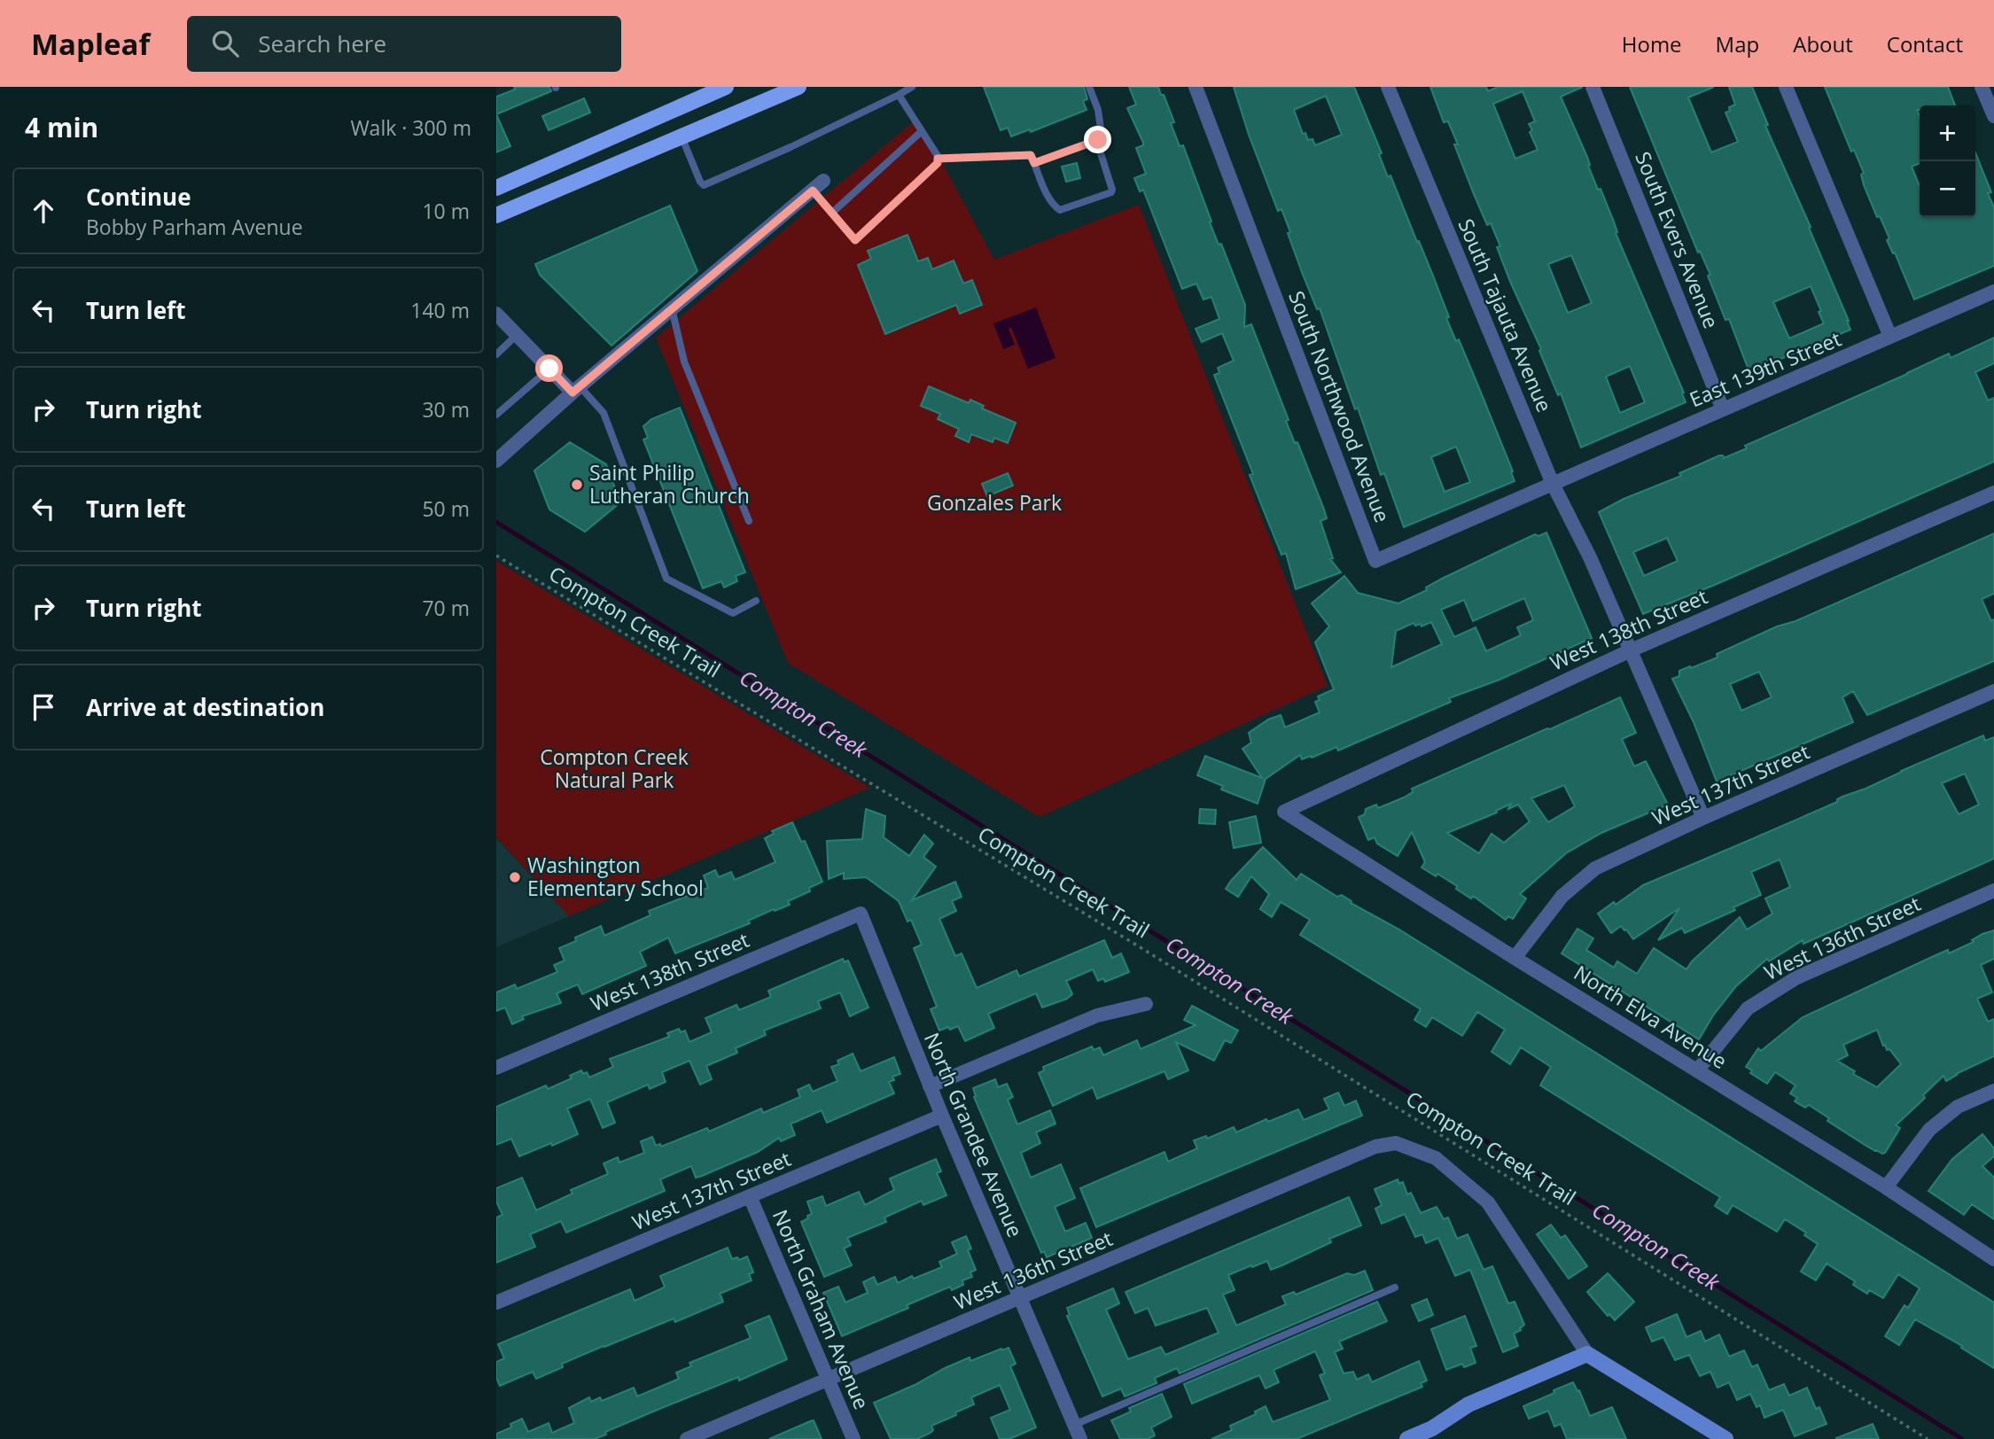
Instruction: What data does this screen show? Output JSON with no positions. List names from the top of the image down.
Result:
{
  "streets": {
    "street": [
      "South Evers Avenue",
      "South Tajauta Avenue",
      "East 139th Street",
      "South Northwood Avenue",
      "West 138th Street",
      "West 137th Street",
      "West 136th Street",
      "North Elva Avenue",
      "North Grandee Avenue",
      "North Graham Avenue"
    ],
    "path": ["Compton Creek Trail"]
  },
  "crossings": [
    ["South Evers Avenue", "East 139th Street"],
    ["South Tajauta Avenue", "East 139th Street"],
    ["South Tajauta Avenue", "South Northwood Avenue"],
    ["South Tajauta Avenue", "West 138th Street"],
    ["South Tajauta Avenue", "West 137th Street"],
    ["East 139th Street", "South Northwood Avenue"],
    ["West 138th Street", "North Elva Avenue"],
    ["West 138th Street", "North Grandee Avenue"],
    ["West 137th Street", "North Elva Avenue"],
    ["West 137th Street", "North Grandee Avenue"],
    ["West 137th Street", "North Graham Avenue"],
    ["West 136th Street", "North Elva Avenue"],
    ["West 136th Street", "North Grandee Avenue"],
    ["West 136th Street", "North Graham Avenue"]
  ],
  "water": ["Compton Creek"],
  "parks": ["Gonzales Park", "Compton Creek Natural Park"],
  "places": ["Saint Philip Lutheran Church", "Washington Elementary School"],
  "page": {
    "header": "Mapleaf",
    "search": "Search here",
    "nav": [
      "Home",
      "Map",
      "About",
      "Contact"
    ],
    "heading": ["4 min", "Walk · 300 m"],
    "map_buttons": ["+", "−"],
    "list": [
      ["Continue", "Bobby Parham Avenue", "10 m"],
      ["Turn left", "140 m"],
      ["Turn right", "30 m"],
      ["Turn left", "50 m"],
      ["Turn right", "70 m"],
      "Arrive at destination"
    ]
  }
}
